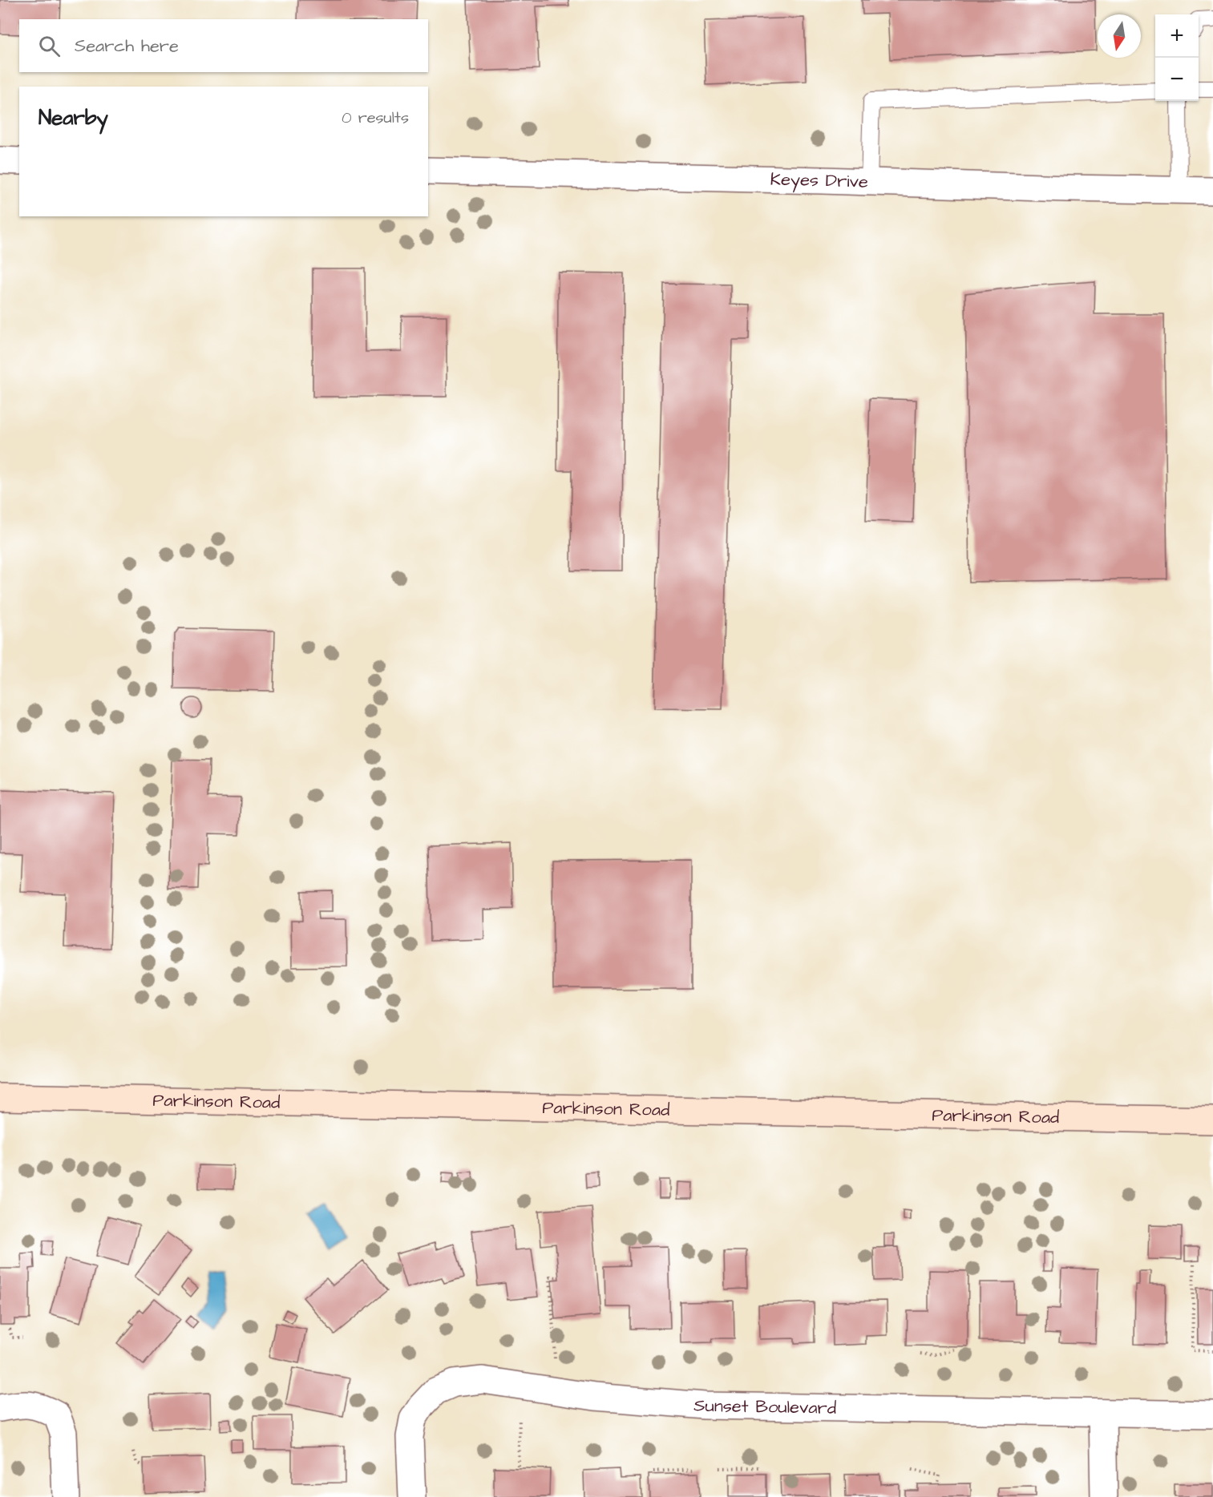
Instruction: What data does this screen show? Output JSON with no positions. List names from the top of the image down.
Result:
{
  "streets": {
    "main road": ["Parkinson Road"],
    "street": ["Keyes Drive", "Sunset Boulevard"]
  },
  "north": "bottom",
  "page": {
    "map_buttons": ["+", "−"],
    "search": "Search here",
    "heading": ["Nearby", "0 results"]
  }
}
